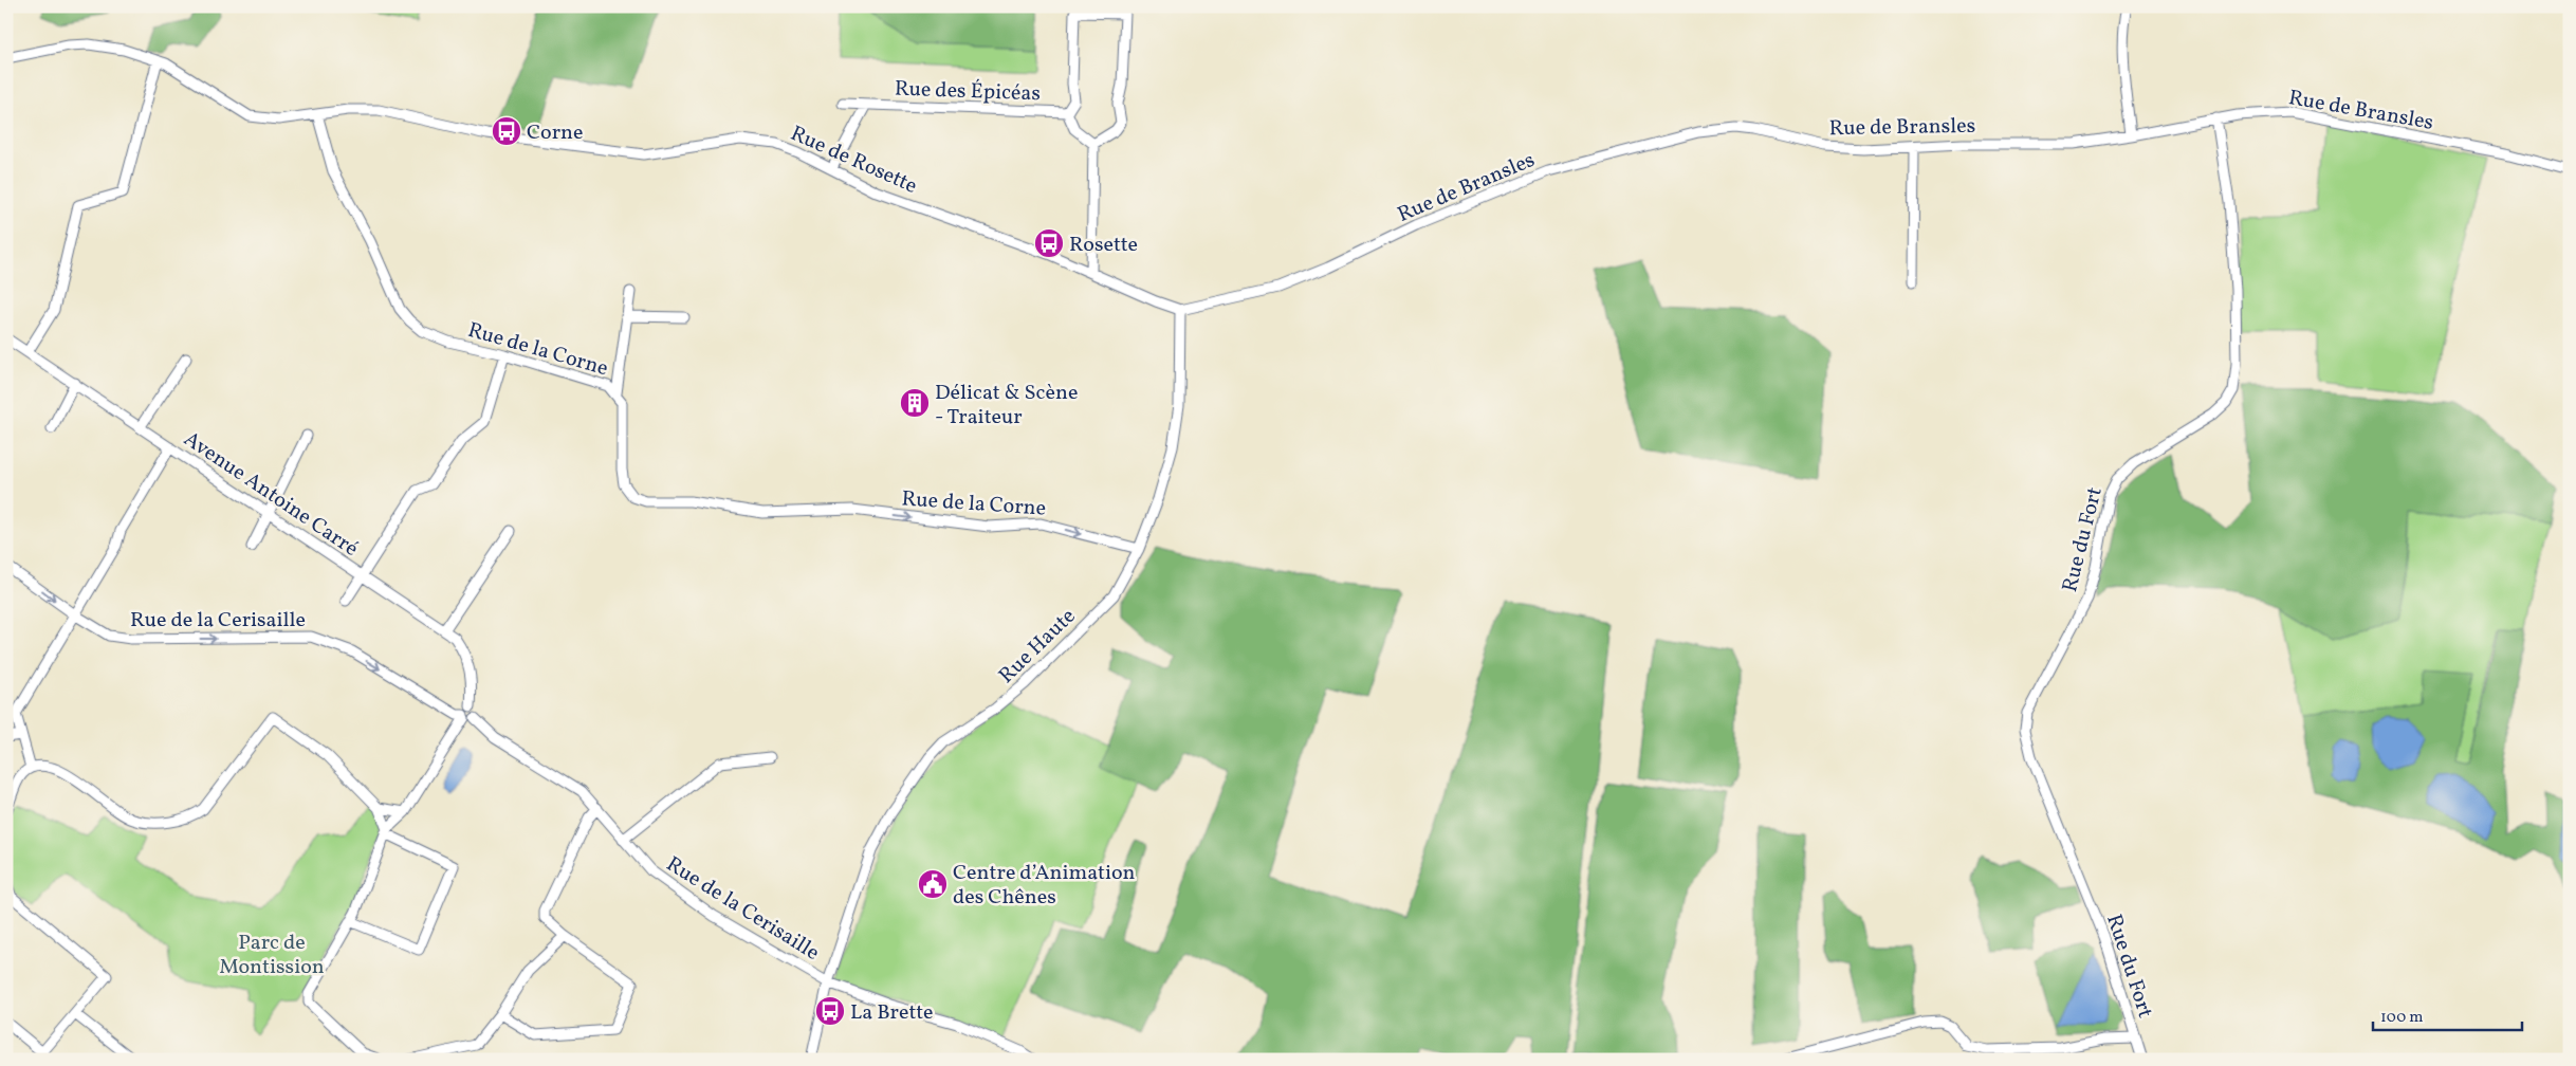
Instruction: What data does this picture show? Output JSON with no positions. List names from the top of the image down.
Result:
{
  "streets": {
    "street": [
      "Rue des Épicéas",
      "Rue de Bransles",
      "Rue de Rosette",
      "Rue de la Corne",
      "Avenue Antoine Carré",
      "Rue du Fort",
      "Rue de la Cerisaille",
      "Rue Haute"
    ]
  },
  "crossings": [
    ["Rue des Épicéas", "Rue de Rosette"],
    ["Rue de Bransles", "Rue de Rosette"],
    ["Rue de Bransles", "Rue du Fort"],
    ["Rue de Bransles", "Rue Haute"],
    ["Rue de Rosette", "Rue de la Corne"],
    ["Rue de Rosette", "Rue Haute"],
    ["Rue de la Corne", "Rue Haute"],
    ["Avenue Antoine Carré", "Rue de la Cerisaille"],
    ["Rue de la Cerisaille", "Rue Haute"]
  ],
  "one_way": ["Rue de la Corne", "Rue de la Cerisaille"],
  "parks": ["Parc de Montission"],
  "places": {
    "bus stop": ["Corne", "Rosette", "La Brette"],
    "building": ["Délicat & Scène - Traiteur"],
    "public building": ["Centre d’Animation des Chênes"]
  },
  "scale_bar": "100 m"
}
